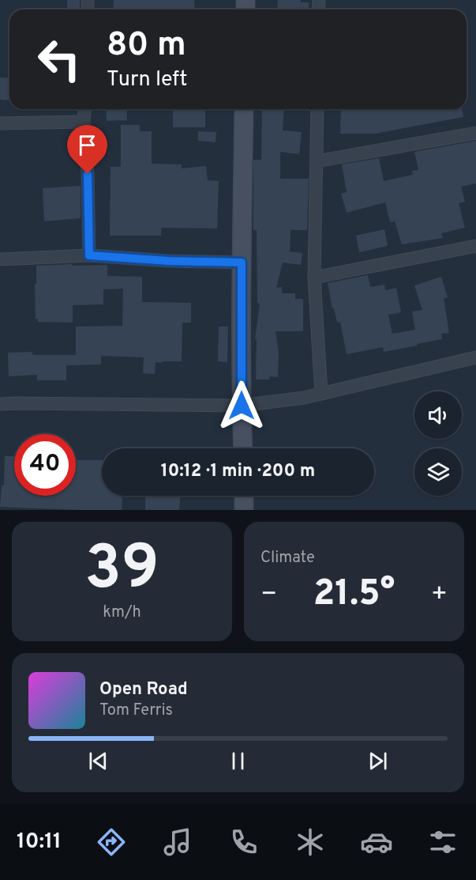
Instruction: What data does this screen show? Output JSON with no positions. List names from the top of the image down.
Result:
{
  "page": {
    "turn": ["80 m", "Turn left"],
    "limit": "40",
    "trip": "10:12 · 1 min · 200 m",
    "tile": [
      ["39", "km/h"],
      "Climate"
    ],
    "heat": ["−", "21.5°", "+"],
    "song": ["Open Road", "Tom Ferris"],
    "tabs": "10:11"
  }
}
